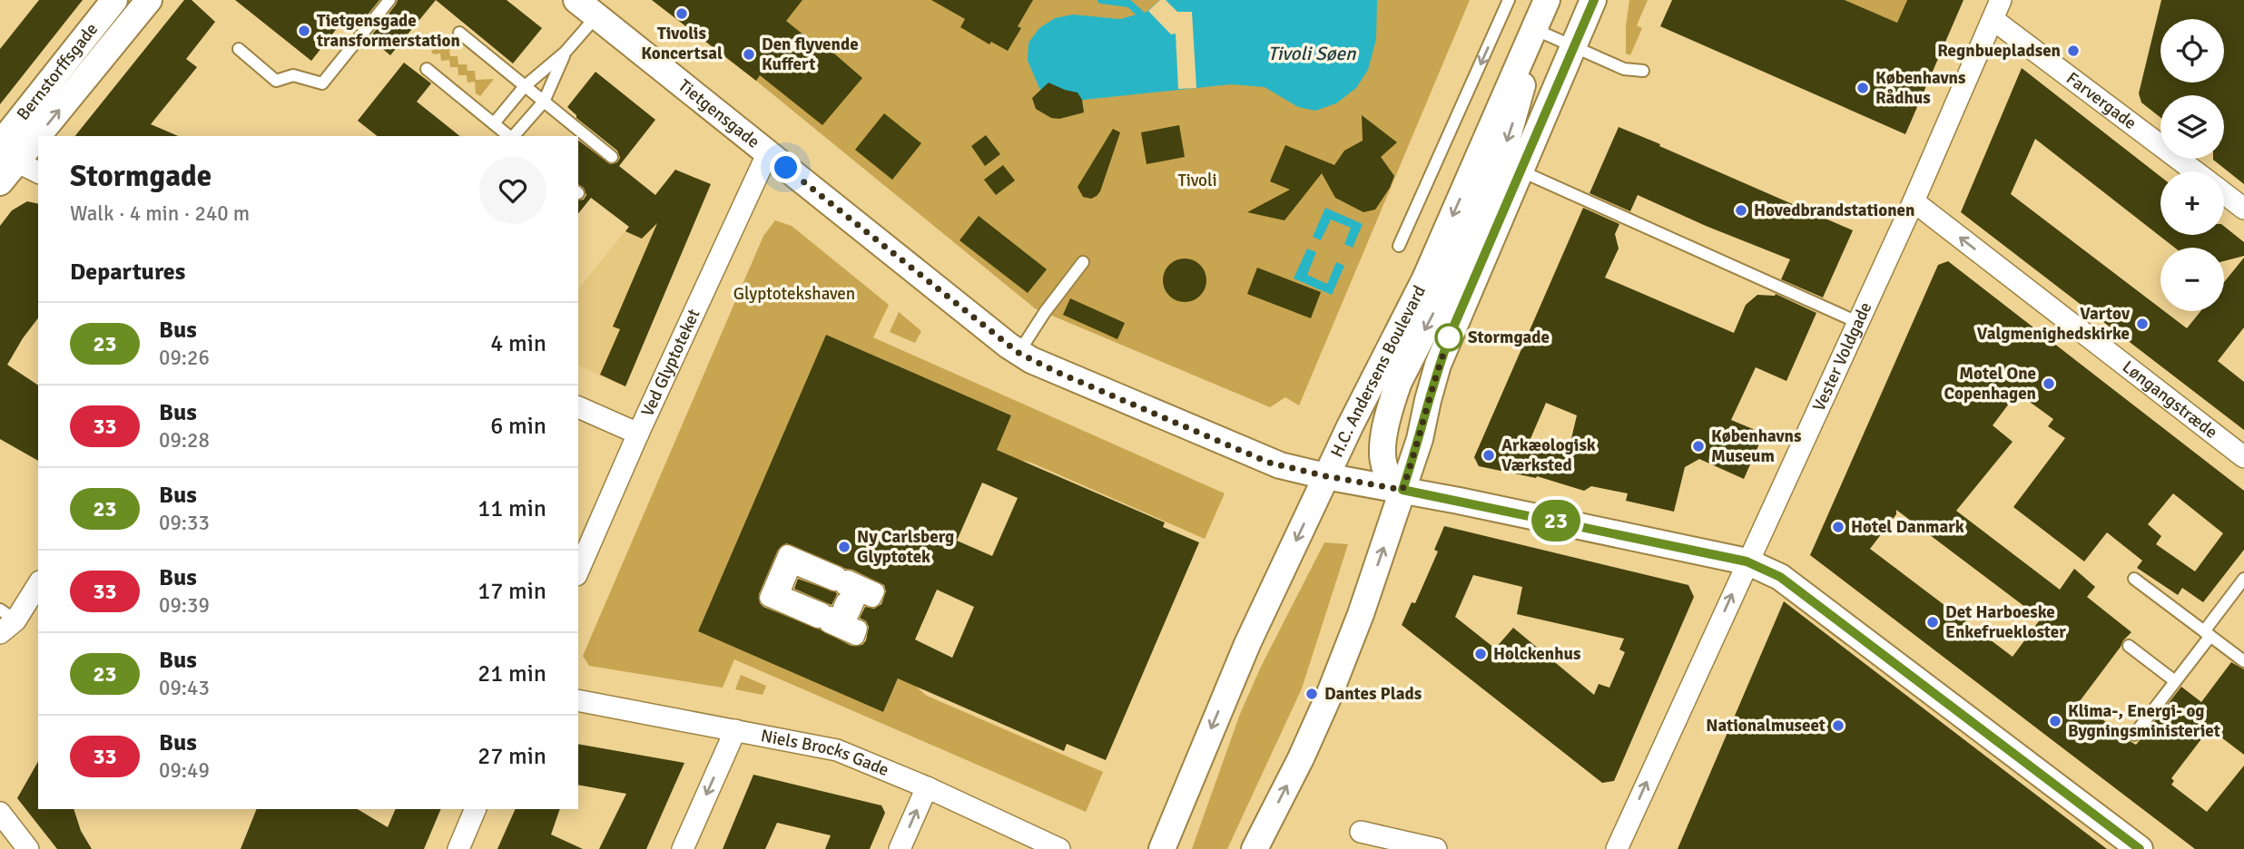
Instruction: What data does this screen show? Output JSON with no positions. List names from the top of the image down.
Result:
{
  "streets": {
    "street": [
      "Bernstorffsgade",
      "Farvergade",
      "Tietgensgade",
      "Vester Voldgade",
      "Ved Glyptoteket",
      "H.C. Andersens Boulevard",
      "Løngangstræde",
      "Niels Brocks Gade"
    ]
  },
  "crossings": [
    ["Farvergade", "Vester Voldgade"],
    ["Tietgensgade", "Ved Glyptoteket"],
    ["Tietgensgade", "H.C. Andersens Boulevard"],
    ["Vester Voldgade", "Løngangstræde"]
  ],
  "one_way": ["Løngangstræde"],
  "water": ["Tivoli Søen"],
  "parks": ["Tivoli", "Glyptotekshaven"],
  "places": [
    "Tivolis Koncertsal",
    "Tietgensgade transformerstation",
    "Regnbuepladsen",
    "Den flyvende Kuffert",
    "Københavns Rådhus",
    "Hovedbrandstationen",
    "Vartov Valgmenighedskirke",
    "Stormgade",
    "Motel One Copenhagen",
    "Københavns Museum",
    "Arkæologisk Værksted",
    "Hotel Danmark",
    "Ny Carlsberg Glyptotek",
    "Det Harboeske Enkefruekloster",
    "Holckenhus",
    "Dantes Plads",
    "Klima-, Energi- og Bygningsministeriet",
    "Nationalmuseet"
  ],
  "lines": ["bus line 23"],
  "page": {
    "on_map": "23",
    "map_buttons": ["+", "−"],
    "heading": [
      ["Stormgade", "Walk · 4 min · 240 m"],
      "Departures"
    ],
    "list": [
      {
        "mark": "23",
        "name": "Bus",
        "note": "09:26",
        "value": "4 min"
      },
      {
        "mark": "33",
        "name": "Bus",
        "note": "09:28",
        "value": "6 min"
      },
      {
        "mark": "23",
        "name": "Bus",
        "note": "09:33",
        "value": "11 min"
      },
      {
        "mark": "33",
        "name": "Bus",
        "note": "09:39",
        "value": "17 min"
      },
      {
        "mark": "23",
        "name": "Bus",
        "note": "09:43",
        "value": "21 min"
      },
      {
        "mark": "33",
        "name": "Bus",
        "note": "09:49",
        "value": "27 min"
      }
    ]
  }
}
